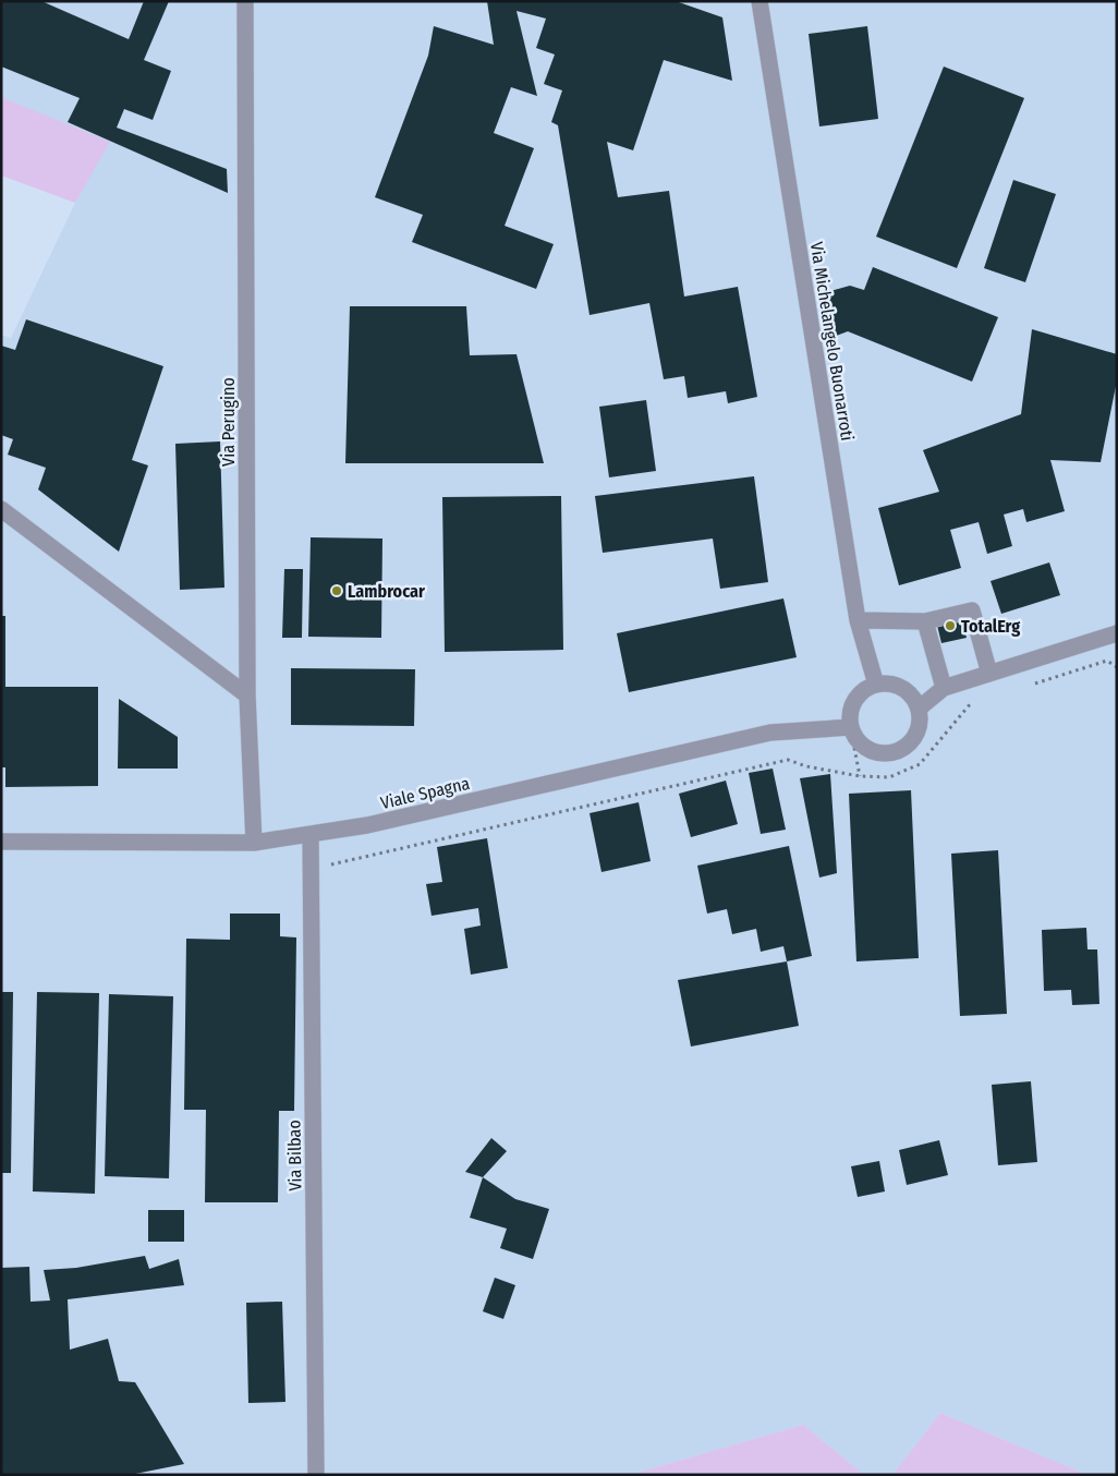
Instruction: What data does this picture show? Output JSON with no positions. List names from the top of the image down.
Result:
{
  "streets": {
    "street": [
      "Via Michelangelo Buonarroti",
      "Via Perugino",
      "Viale Spagna",
      "Via Bilbao"
    ]
  },
  "crossings": [
    ["Via Michelangelo Buonarroti", "Viale Spagna"],
    ["Via Perugino", "Viale Spagna"],
    ["Viale Spagna", "Via Bilbao"]
  ],
  "places": ["Lambrocar", "TotalErg"]
}
